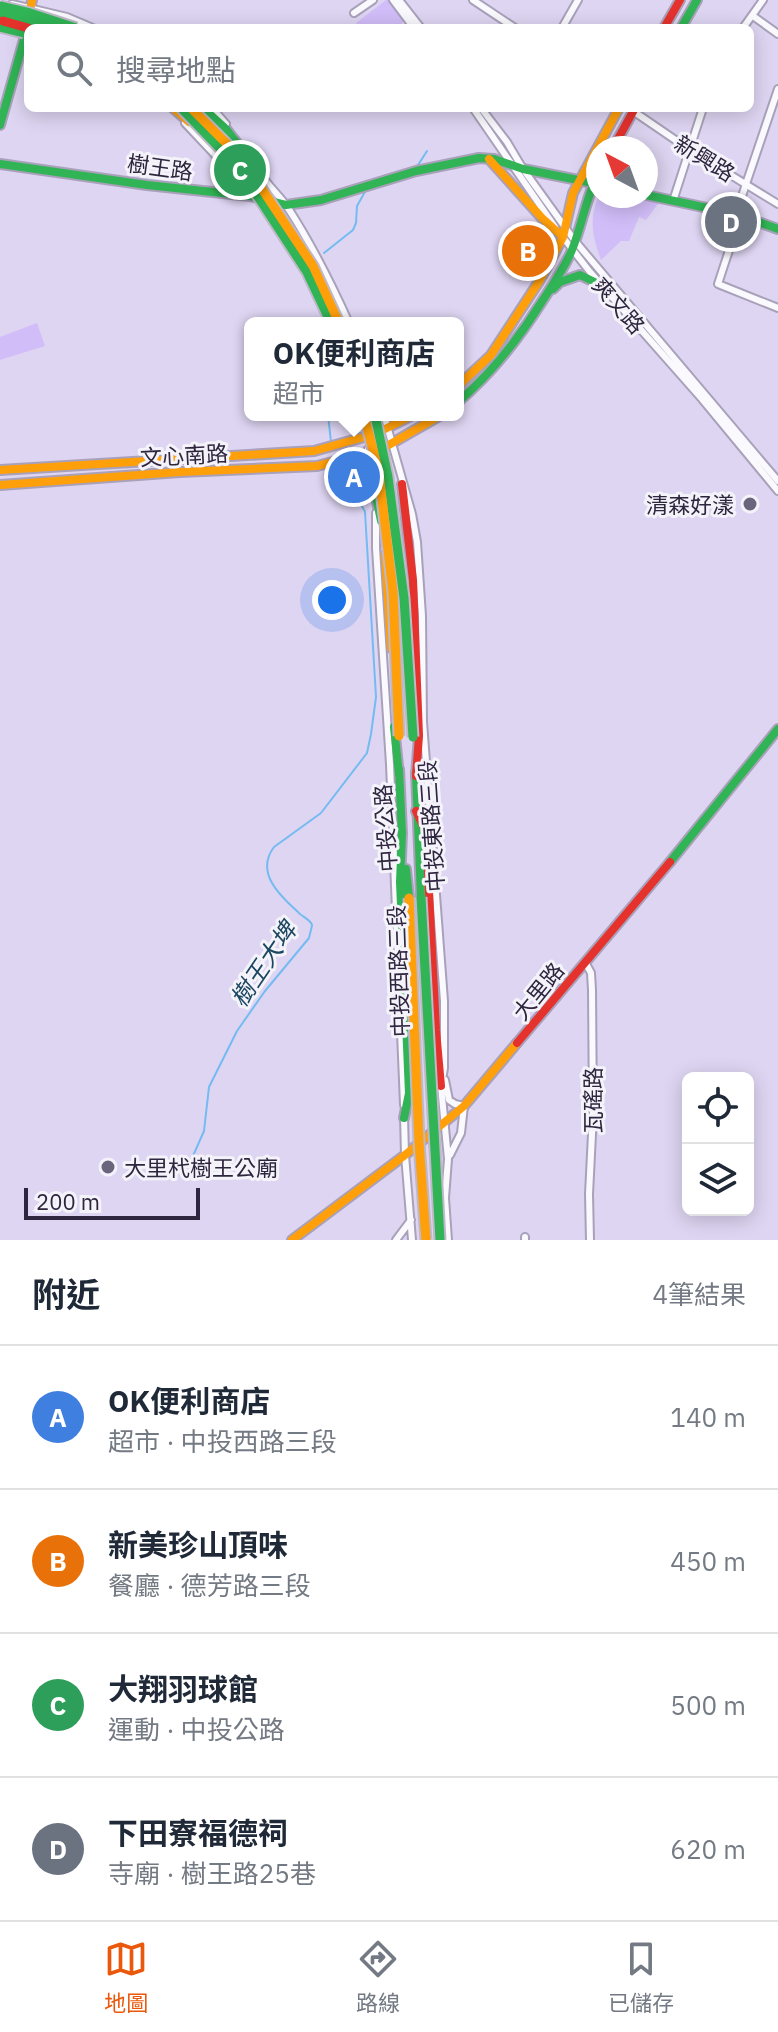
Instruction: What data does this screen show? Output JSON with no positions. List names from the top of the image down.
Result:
{
  "streets": {
    "main road": [
      "樹王路",
      "文心南路",
      "中投公路",
      "大里路"
    ],
    "street": [
      "新興路",
      "爽文路",
      "中投東路三段",
      "中投西路三段",
      "瓦磘路"
    ]
  },
  "crossings": [
    ["樹王路", "爽文路"],
    ["文心南路", "中投東路三段"],
    ["文心南路", "中投西路三段"],
    ["中投東路三段", "大里路"],
    ["中投西路三段", "大里路"],
    ["大里路", "瓦磘路"]
  ],
  "water": ["樹王大埤"],
  "places": ["清森好漾", "大里杙樹王公廟"],
  "scale_bar": "200 m",
  "north": "top left",
  "page": {
    "search": "搜尋地點",
    "pins": [
      "C",
      "D",
      "B",
      "A"
    ],
    "popup": ["OK便利商店", "超市"],
    "scale": "200 m",
    "heading": ["附近", "4筆結果"],
    "list": [
      {
        "mark": "A",
        "name": "OK便利商店",
        "note": "超市 · 中投西路三段",
        "value": "140 m"
      },
      {
        "mark": "B",
        "name": "新美珍山頂味",
        "note": "餐廳 · 德芳路三段",
        "value": "450 m"
      },
      {
        "mark": "C",
        "name": "大翔羽球館",
        "note": "運動 · 中投公路",
        "value": "500 m"
      },
      {
        "mark": "D",
        "name": "下田寮福德祠",
        "note": "寺廟 · 樹王路25巷",
        "value": "620 m"
      }
    ],
    "nav": ["地圖", "路線", "已儲存"]
  }
}
